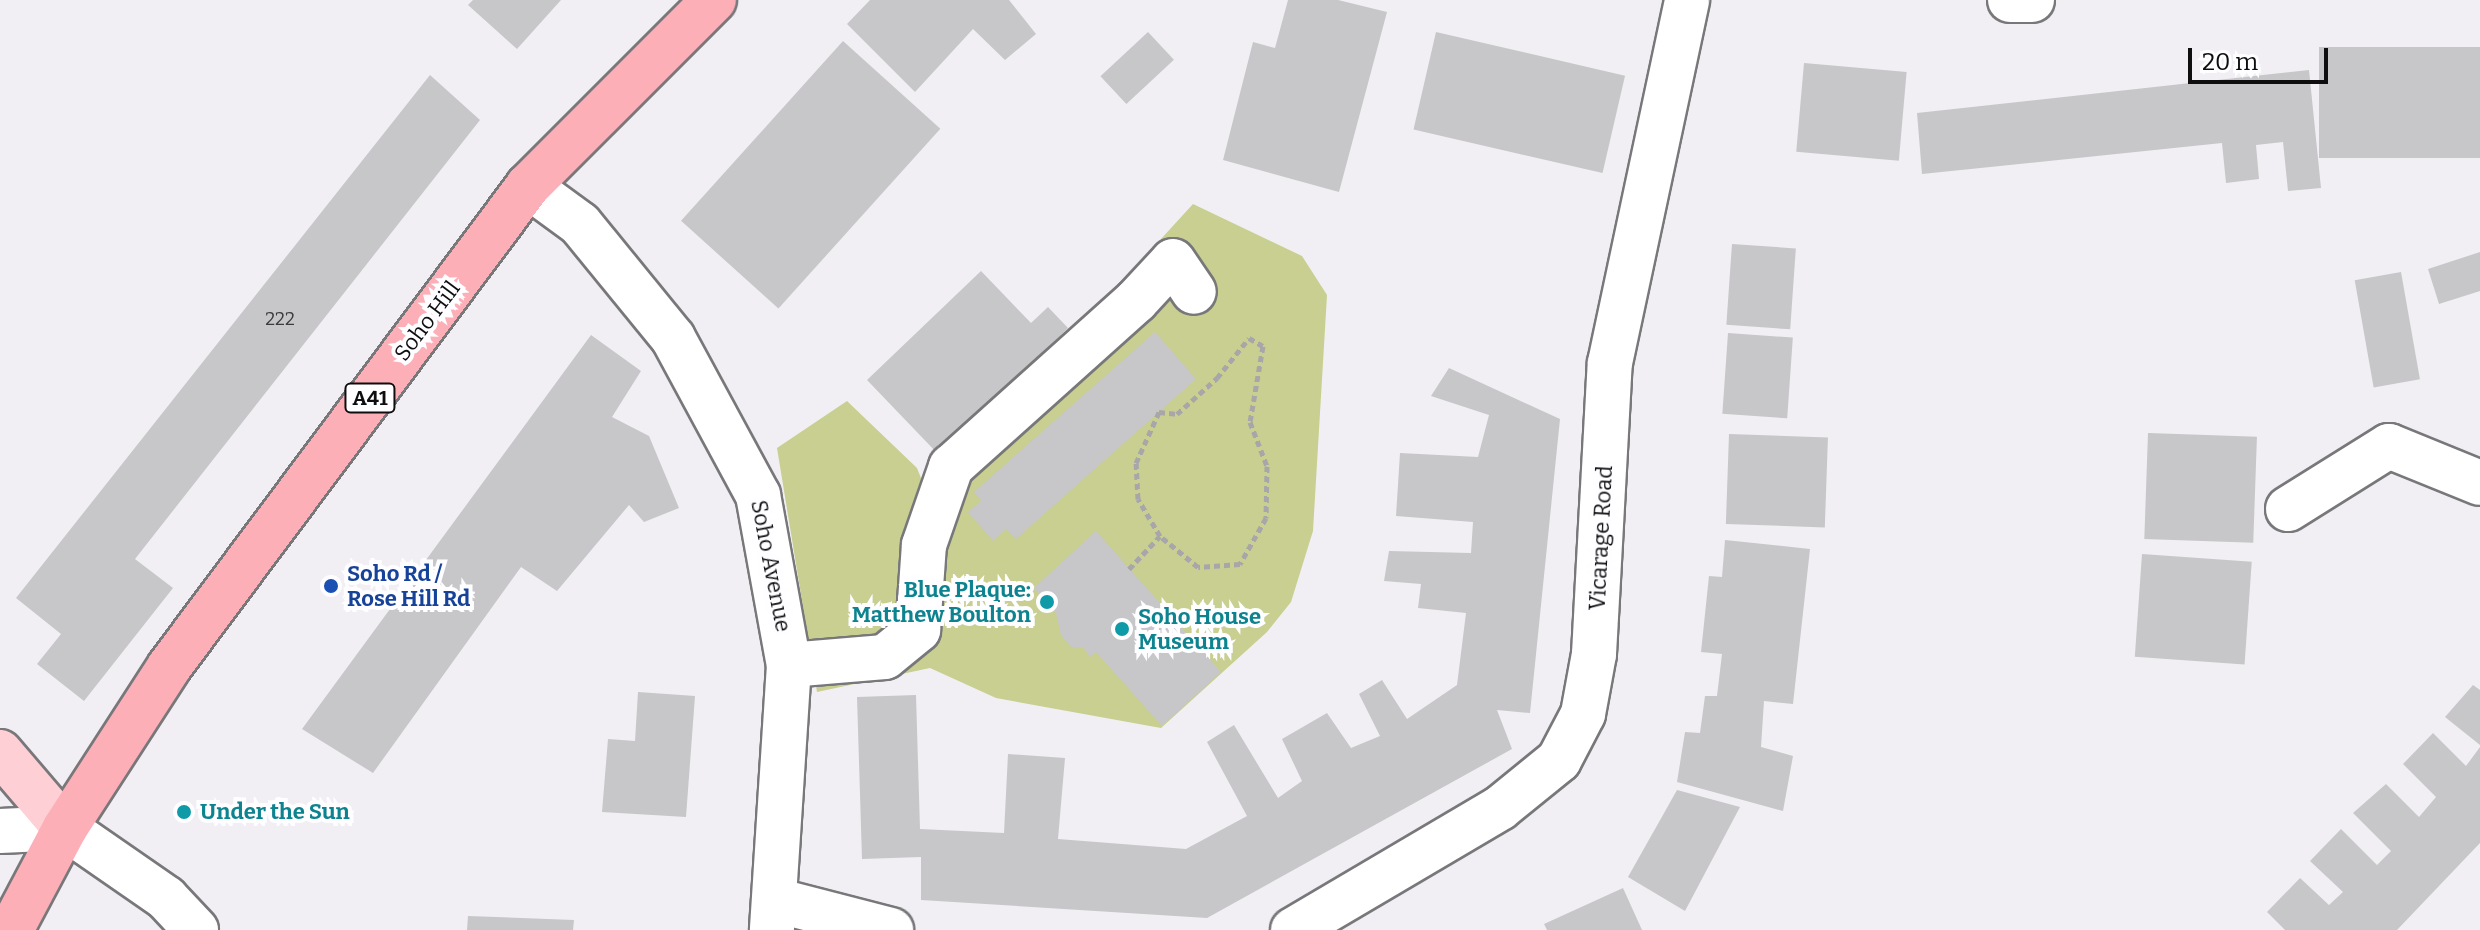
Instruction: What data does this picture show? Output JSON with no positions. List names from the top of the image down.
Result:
{
  "streets": {
    "highway": ["Soho Hill", "A41"],
    "street": ["Vicarage Road", "Soho Avenue"]
  },
  "crossings": [
    ["Soho Hill", "A41"],
    ["Soho Hill", "Soho Avenue"]
  ],
  "places": [
    "Soho Rd / Rose Hill Rd",
    "Blue Plaque: Matthew Boulton",
    "Soho House Museum",
    "Under the Sun"
  ],
  "house_numbers": ["222"],
  "scale_bar": "20 m"
}
